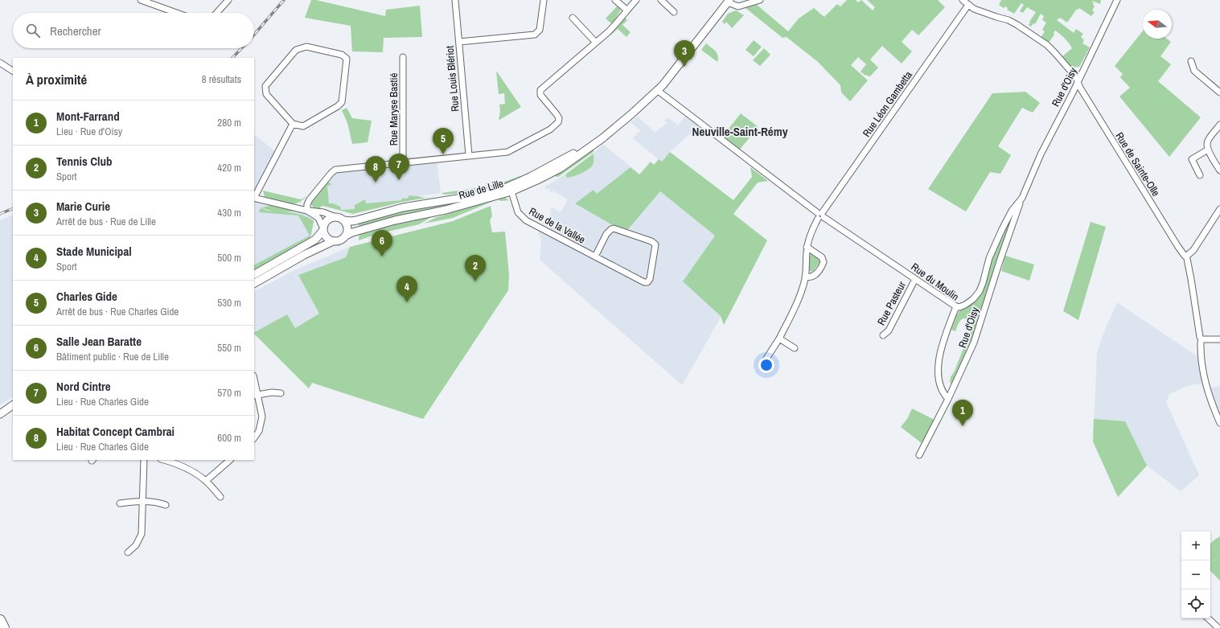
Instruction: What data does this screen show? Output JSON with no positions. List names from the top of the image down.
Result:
{
  "streets": {
    "main road": ["Rue de Lille"],
    "street": [
      "Rue Louis Blériot",
      "Rue d'Oisy",
      "Rue Léon Gambetta",
      "Rue Maryse Bastié",
      "Rue de Sainte-Olle",
      "Rue de la Vallée",
      "Rue du Moulin",
      "Rue Pasteur"
    ]
  },
  "crossings": [
    ["Rue d'Oisy", "Rue de Sainte-Olle"],
    ["Rue d'Oisy", "Rue du Moulin"],
    ["Rue Léon Gambetta", "Rue de Sainte-Olle"],
    ["Rue Léon Gambetta", "Rue du Moulin"],
    ["Rue de Lille", "Rue de la Vallée"],
    ["Rue de Lille", "Rue du Moulin"],
    ["Rue du Moulin", "Rue Pasteur"]
  ],
  "districts": ["Neuville-Saint-Rémy"],
  "north": "left",
  "page": {
    "search": "Rechercher",
    "pins": [
      "3",
      "5",
      "7",
      "8",
      "6",
      "2",
      "4",
      "1"
    ],
    "heading": ["À proximité", "8 résultats"],
    "list": [
      {
        "mark": "1",
        "name": "Mont-Farrand",
        "note": "Lieu · Rue d'Oisy",
        "value": "280 m"
      },
      {
        "mark": "2",
        "name": "Tennis Club",
        "note": "Sport",
        "value": "420 m"
      },
      {
        "mark": "3",
        "name": "Marie Curie",
        "note": "Arrêt de bus · Rue de Lille",
        "value": "430 m"
      },
      {
        "mark": "4",
        "name": "Stade Municipal",
        "note": "Sport",
        "value": "500 m"
      },
      {
        "mark": "5",
        "name": "Charles Gide",
        "note": "Arrêt de bus · Rue Charles Gide",
        "value": "530 m"
      },
      {
        "mark": "6",
        "name": "Salle Jean Baratte",
        "note": "Bâtiment public · Rue de Lille",
        "value": "550 m"
      },
      {
        "mark": "7",
        "name": "Nord Cintre",
        "note": "Lieu · Rue Charles Gide",
        "value": "570 m"
      },
      {
        "mark": "8",
        "name": "Habitat Concept Cambrai",
        "note": "Lieu · Rue Charles Gide",
        "value": "600 m"
      }
    ],
    "map_buttons": ["+", "−"]
  }
}
